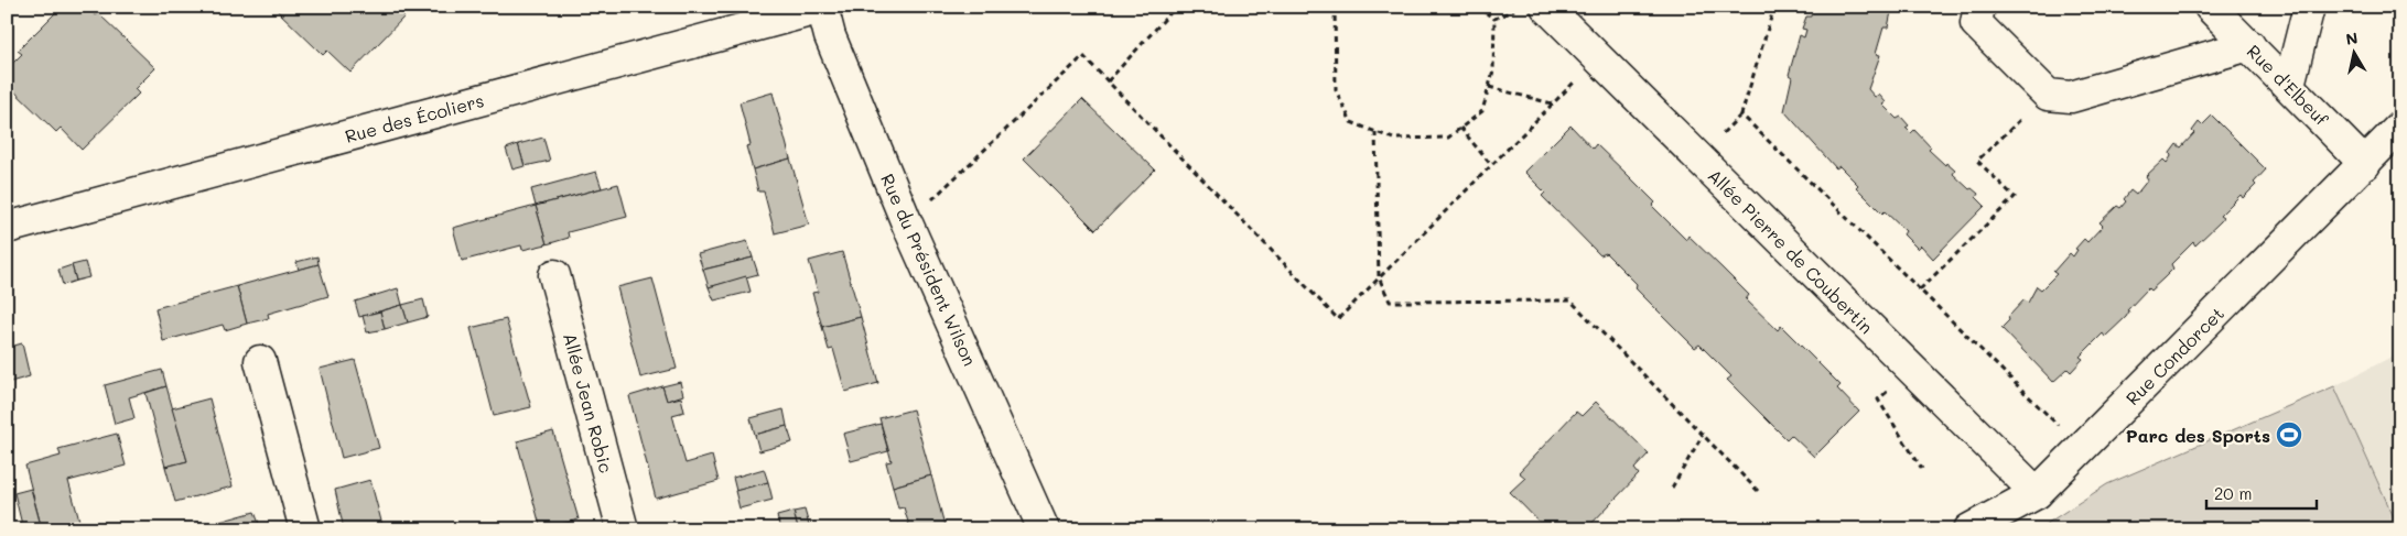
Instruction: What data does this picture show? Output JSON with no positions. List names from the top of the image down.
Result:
{
  "streets": {
    "street": [
      "Rue d'Elbeuf",
      "Rue des Écoliers",
      "Allée Pierre de Coubertin",
      "Rue du Président Wilson",
      "Rue Condorcet",
      "Allée Jean Robic"
    ]
  },
  "crossings": [
    ["Rue d'Elbeuf", "Rue Condorcet"],
    ["Rue des Écoliers", "Rue du Président Wilson"],
    ["Allée Pierre de Coubertin", "Rue Condorcet"]
  ],
  "places": {
    "sports": ["Parc des Sports"]
  },
  "scale_bar": "20 m",
  "north": "top"
}
